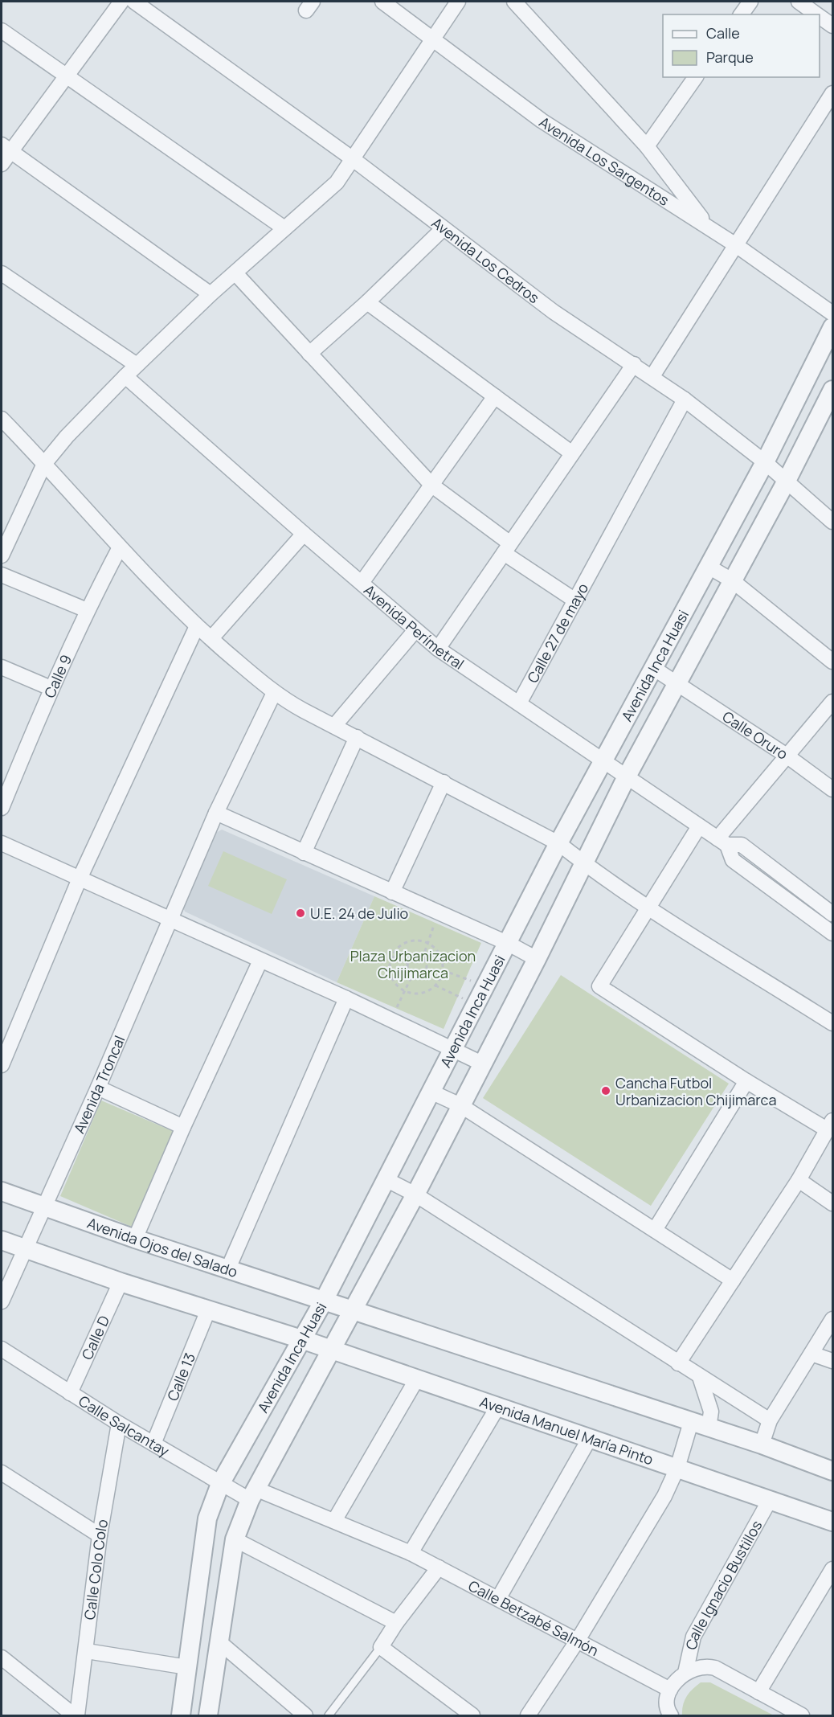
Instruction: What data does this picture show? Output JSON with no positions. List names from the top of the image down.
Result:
{
  "streets": {
    "street": [
      "Avenida Los Sargentos",
      "Avenida Los Cedros",
      "Avenida Perímetral",
      "Calle 27 de mayo",
      "Avenida Inca Huasi",
      "Calle 9",
      "Calle Oruro",
      "Avenida Troncal",
      "Avenida Ojos del Salado",
      "Calle D",
      "Calle 13",
      "Calle Salcantay",
      "Avenida Manuel María Pinto",
      "Calle Colo Colo",
      "Calle Ignacio Bustillos",
      "Calle Betzabé Salmón"
    ]
  },
  "crossings": [
    ["Avenida Los Cedros", "Calle 27 de mayo"],
    ["Avenida Los Cedros", "Avenida Inca Huasi"],
    ["Avenida Perímetral", "Calle 27 de mayo"],
    ["Avenida Perímetral", "Avenida Inca Huasi"],
    ["Avenida Inca Huasi", "Calle Oruro"],
    ["Avenida Inca Huasi", "Avenida Ojos del Salado"],
    ["Avenida Inca Huasi", "Calle Salcantay"],
    ["Avenida Inca Huasi", "Avenida Manuel María Pinto"],
    ["Avenida Inca Huasi", "Calle Betzabé Salmón"],
    ["Avenida Troncal", "Avenida Ojos del Salado"],
    ["Calle D", "Calle Salcantay"],
    ["Calle 13", "Calle Salcantay"],
    ["Calle Salcantay", "Calle Colo Colo"],
    ["Calle Salcantay", "Calle Betzabé Salmón"],
    ["Avenida Manuel María Pinto", "Calle Ignacio Bustillos"]
  ],
  "parks": ["Plaza Urbanizacion Chijimarca"],
  "places": ["U.E. 24 de Julio", "Cancha Futbol Urbanizacion Chijimarca"],
  "legend": ["Calle", "Parque"]
}
